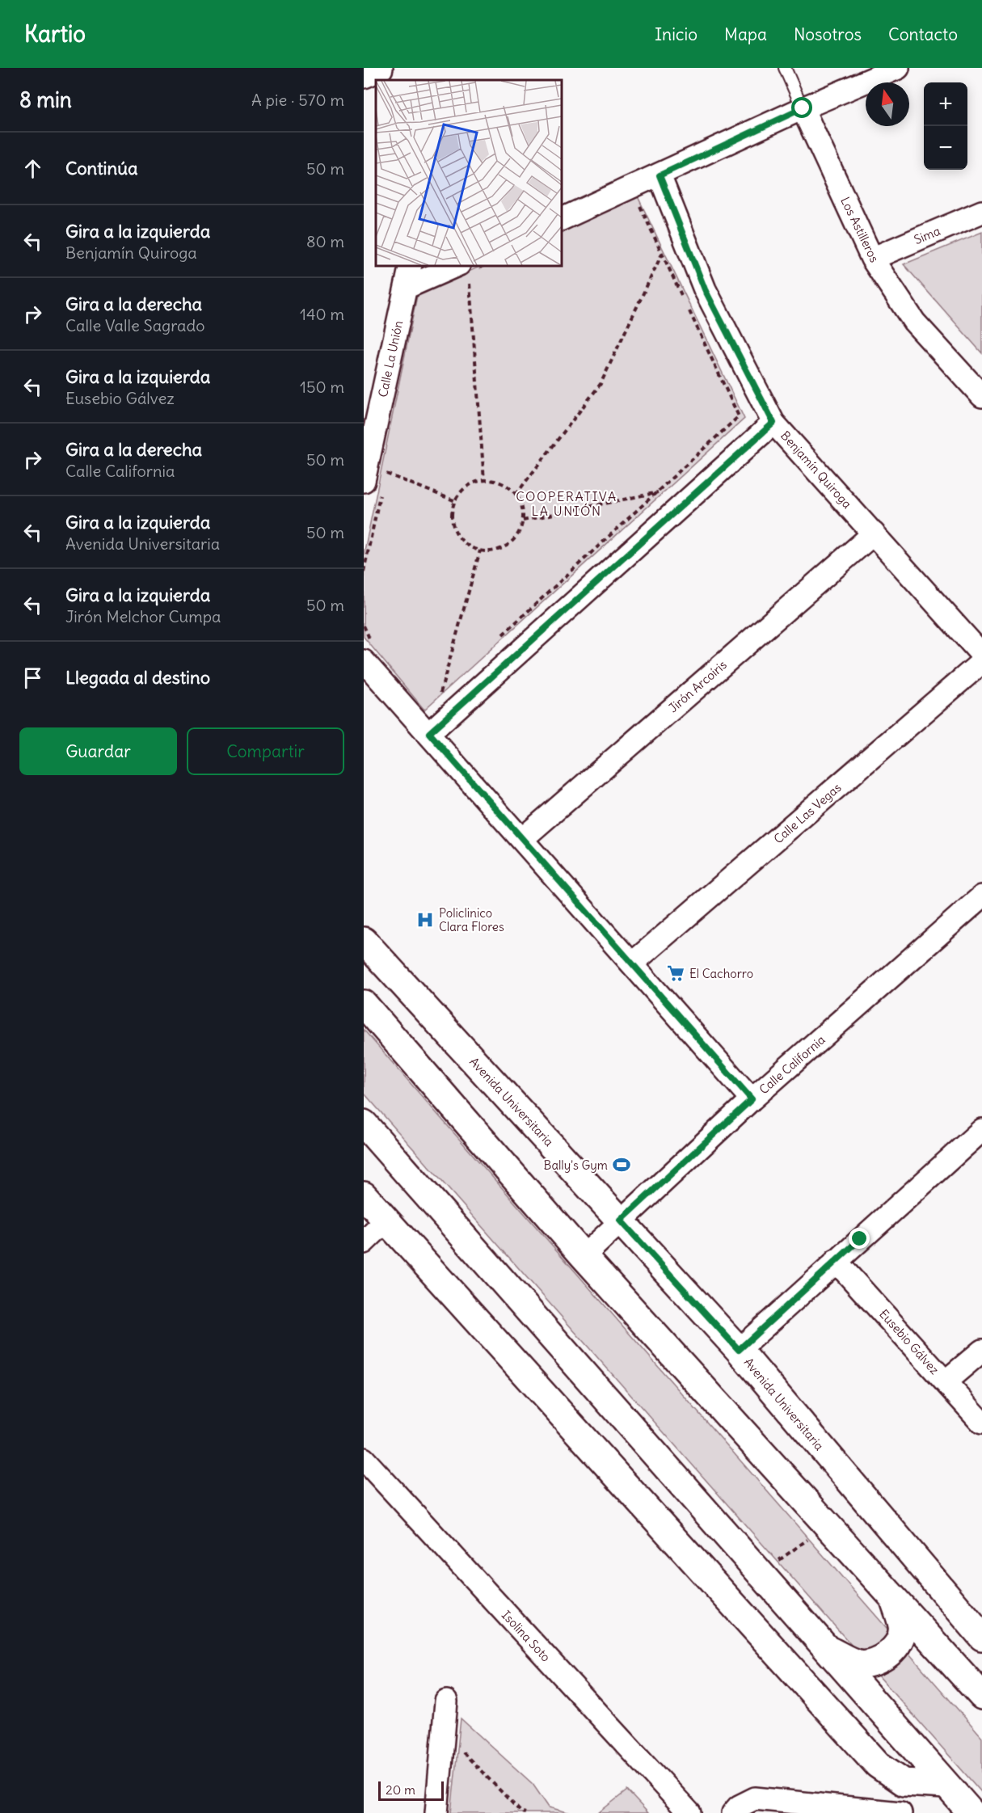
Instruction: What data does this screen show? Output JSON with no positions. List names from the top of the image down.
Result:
{
  "streets": {
    "main road": ["Avenida Universitaria"],
    "street": [
      "Los Astilleros",
      "Sima",
      "Calle La Unión",
      "Benjamín Quiroga",
      "Jirón Arcoíris",
      "Calle Las Vegas",
      "Calle California",
      "Eusebio Gálvez",
      "Isolina Soto"
    ]
  },
  "crossings": [
    ["Los Astilleros", "Sima"],
    ["Benjamín Quiroga", "Jirón Arcoíris"],
    ["Calle California", "Avenida Universitaria"]
  ],
  "districts": ["COOPERATIVA LA UNIÓN"],
  "places": {
    "hospital": ["Policlinico Clara Flores"],
    "supermarket": ["El Cachorro"],
    "sports": ["Bally's Gym"]
  },
  "scale_bar": "20 m",
  "north": "top",
  "page": {
    "header": "Kartio",
    "nav": [
      "Inicio",
      "Mapa",
      "Nosotros",
      "Contacto"
    ],
    "heading": ["8 min", "A pie · 570 m"],
    "map_buttons": ["+", "−"],
    "list": [
      ["Continúa", "50 m"],
      ["Gira a la izquierda", "Benjamín Quiroga", "80 m"],
      ["Gira a la derecha", "Calle Valle Sagrado", "140 m"],
      ["Gira a la izquierda", "Eusebio Gálvez", "150 m"],
      ["Gira a la derecha", "Calle California", "50 m"],
      ["Gira a la izquierda", "Avenida Universitaria", "50 m"],
      ["Gira a la izquierda", "Jirón Melchor Cumpa", "50 m"],
      "Llegada al destino"
    ],
    "buttons": ["Guardar", "Compartir"],
    "scale": "20 m"
  }
}
